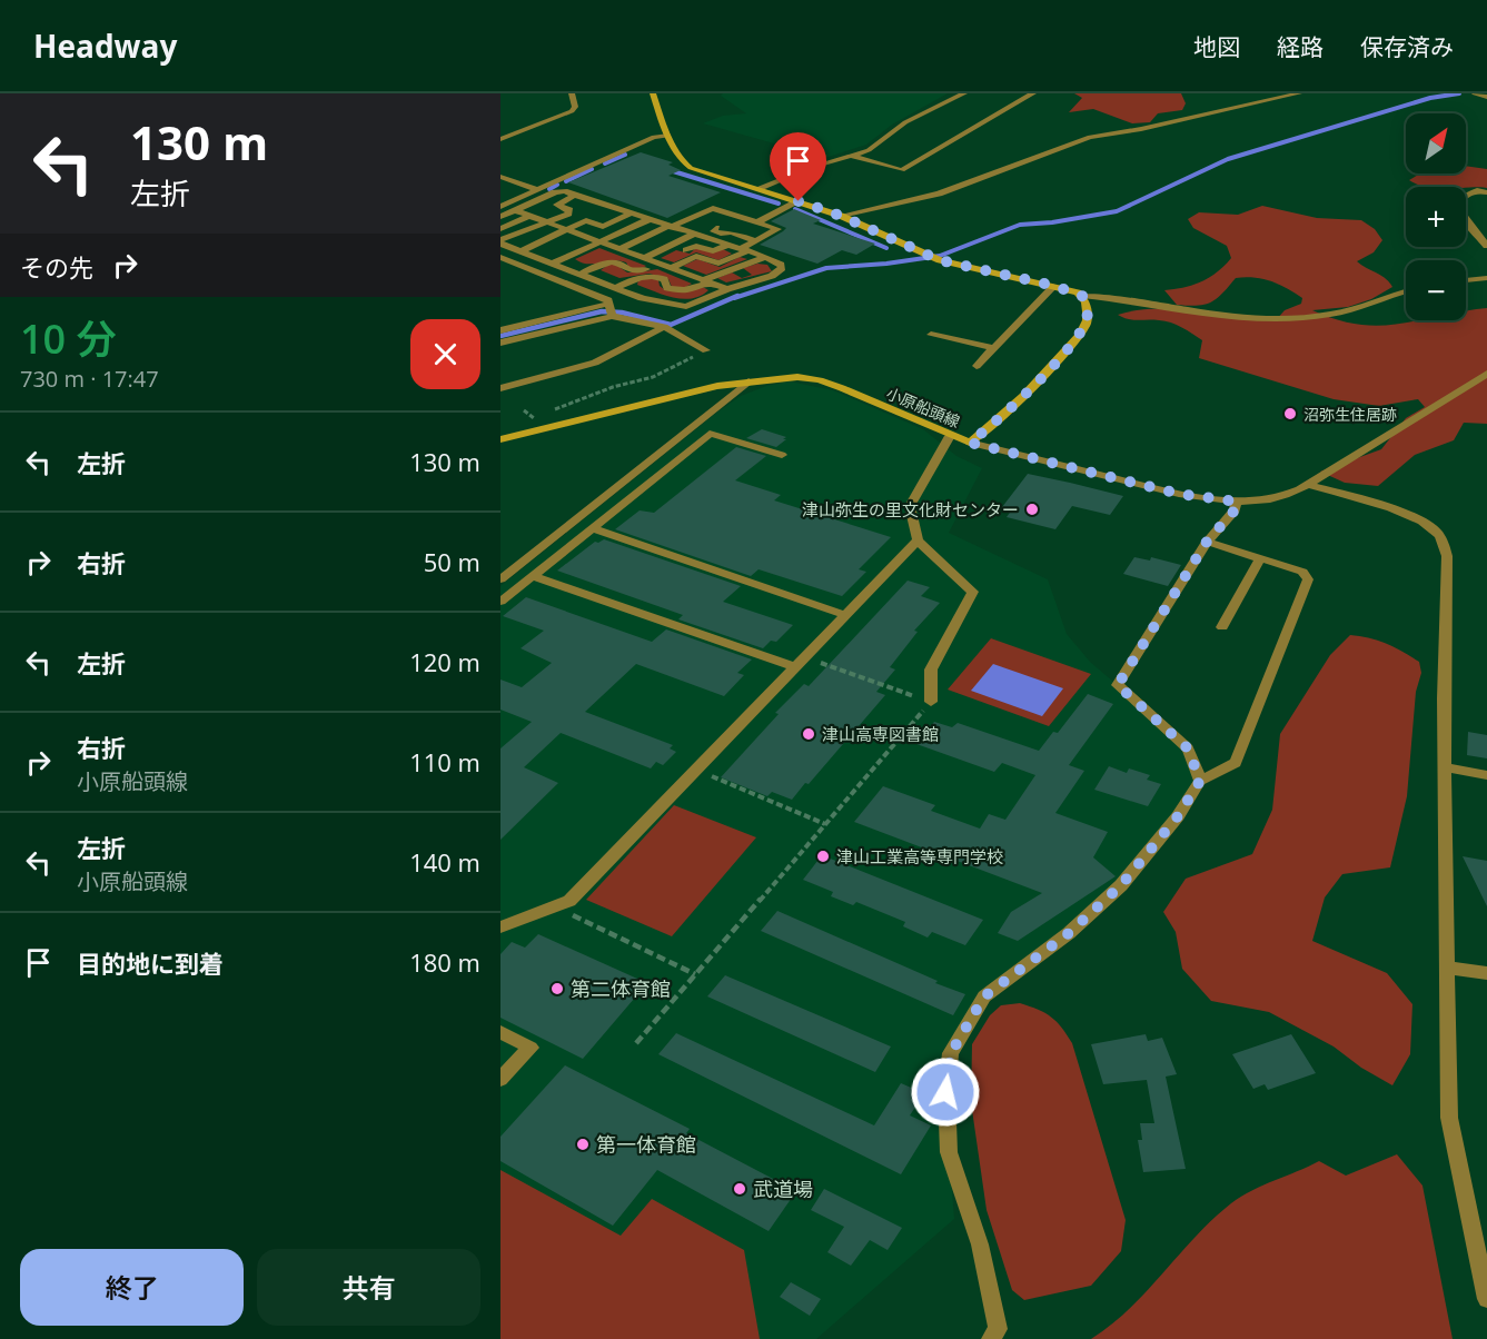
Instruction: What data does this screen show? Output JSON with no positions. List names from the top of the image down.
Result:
{
  "streets": {
    "main road": ["小原船頭線"]
  },
  "places": [
    "沼弥生住居跡",
    "津山弥生の里文化財センター",
    "津山高専図書館",
    "津山工業高等専門学校",
    "第二体育館",
    "第一体育館",
    "武道場"
  ],
  "north": "top right",
  "page": {
    "header": "Headway",
    "nav": ["地図", "経路", "保存済み"],
    "turn": ["130 m", "左折"],
    "map_buttons": ["+", "−"],
    "then": "その先",
    "heading": ["10 分", "730 m · 17:47"],
    "list": [
      {
        "name": "左折",
        "value": "130 m"
      },
      {
        "name": "右折",
        "value": "50 m"
      },
      {
        "name": "左折",
        "value": "120 m"
      },
      {
        "name": "右折",
        "note": "小原船頭線",
        "value": "110 m"
      },
      {
        "name": "左折",
        "note": "小原船頭線",
        "value": "140 m"
      },
      {
        "name": "目的地に到着",
        "value": "180 m"
      }
    ],
    "buttons": ["終了", "共有"]
  }
}
